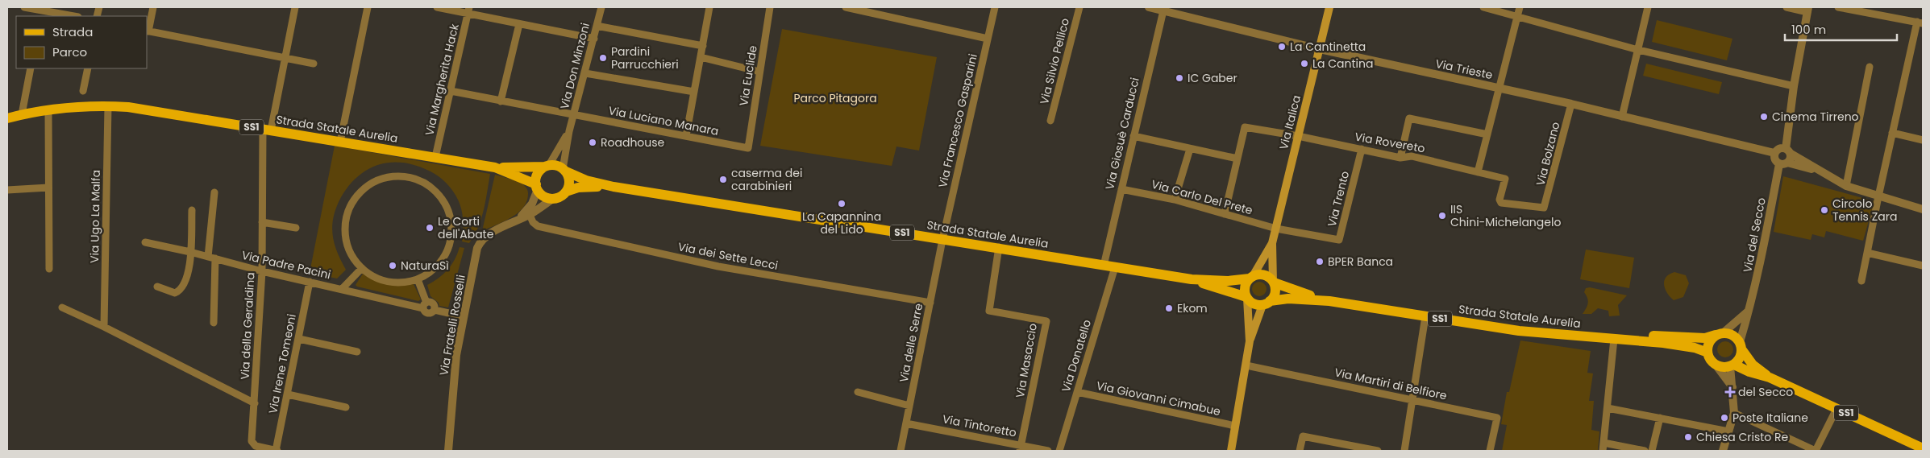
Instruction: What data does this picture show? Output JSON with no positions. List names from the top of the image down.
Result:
{
  "streets": {
    "main road": ["Via Italica", "SS1", "Strada Statale Aurelia"],
    "street": [
      "Via Silvio Pellico",
      "Via Don Minzoni",
      "Via Trieste",
      "Via Euclide",
      "Via Margherita Hack",
      "Via Luciano Manara",
      "Via Francesco Gasparini",
      "Via Giosuè Carducci",
      "Via Rovereto",
      "Via Bolzano",
      "Via Carlo Del Prete",
      "Via Trento",
      "Via Ugo La Malfa",
      "Via del Secco",
      "Via dei Sette Lecci",
      "Via Padre Pacini",
      "Via Fratelli Rosselli",
      "Via della Geraldina",
      "Via delle Serre",
      "Via Donatello",
      "Via Masaccio",
      "Via Irene Tomeoni",
      "Via Martiri di Belfiore",
      "Via Giovanni Cimabue",
      "Via Tintoretto"
    ]
  },
  "crossings": [
    ["Via Don Minzoni", "Via Luciano Manara"],
    ["Via Don Minzoni", "SS1"],
    ["Via Don Minzoni", "Strada Statale Aurelia"],
    ["Via Don Minzoni", "Via Fratelli Rosselli"],
    ["Via Trieste", "Via Italica"],
    ["Via Trieste", "Via Giosuè Carducci"],
    ["Via Trieste", "Via Bolzano"],
    ["Via Trieste", "Via del Secco"],
    ["Via Euclide", "Via Luciano Manara"],
    ["Via Margherita Hack", "Via Luciano Manara"],
    ["Via Margherita Hack", "Strada Statale Aurelia"],
    ["Via Francesco Gasparini", "Strada Statale Aurelia"],
    ["Via Francesco Gasparini", "Via delle Serre"],
    ["Via Italica", "Strada Statale Aurelia"],
    ["Via Italica", "Via Rovereto"],
    ["Via Italica", "Via Carlo Del Prete"],
    ["Via Italica", "Via Trento"],
    ["SS1", "Strada Statale Aurelia"],
    ["SS1", "Via del Secco"],
    ["SS1", "Via Fratelli Rosselli"],
    ["Strada Statale Aurelia", "Via Giosuè Carducci"],
    ["Strada Statale Aurelia", "Via Ugo La Malfa"],
    ["Strada Statale Aurelia", "Via del Secco"],
    ["Strada Statale Aurelia", "Via Fratelli Rosselli"],
    ["Strada Statale Aurelia", "Via della Geraldina"],
    ["Strada Statale Aurelia", "Via delle Serre"],
    ["Strada Statale Aurelia", "Via Donatello"],
    ["Strada Statale Aurelia", "Via Masaccio"],
    ["Via Giosuè Carducci", "Via Carlo Del Prete"],
    ["Via Rovereto", "Via Bolzano"],
    ["Via Rovereto", "Via Trento"],
    ["Via Carlo Del Prete", "Via Trento"],
    ["Via dei Sette Lecci", "Via Fratelli Rosselli"],
    ["Via dei Sette Lecci", "Via delle Serre"],
    ["Via Padre Pacini", "Via Fratelli Rosselli"],
    ["Via Padre Pacini", "Via della Geraldina"],
    ["Via Padre Pacini", "Via Irene Tomeoni"],
    ["Via della Geraldina", "Via Irene Tomeoni"],
    ["Via delle Serre", "Via Tintoretto"],
    ["Via Donatello", "Via Giovanni Cimabue"],
    ["Via Masaccio", "Via Tintoretto"]
  ],
  "parks": ["Parco Pitagora"],
  "places": {
    "other": [
      "La Cantinetta",
      "Pardini Parrucchieri",
      "La Cantina",
      "IC Gaber",
      "Cinema Tirreno",
      "Roadhouse",
      "caserma dei carabinieri",
      "La Capannina del Lido",
      "Circolo Tennis Zara",
      "IIS Chini-Michelangelo",
      "Le Corti dell'Abate",
      "BPER Banca",
      "NaturaSì",
      "Ekom",
      "Poste Italiane",
      "Chiesa Cristo Re"
    ],
    "health": ["del Secco"]
  },
  "legend": ["Strada", "Parco"],
  "scale_bar": "100 m"
}
